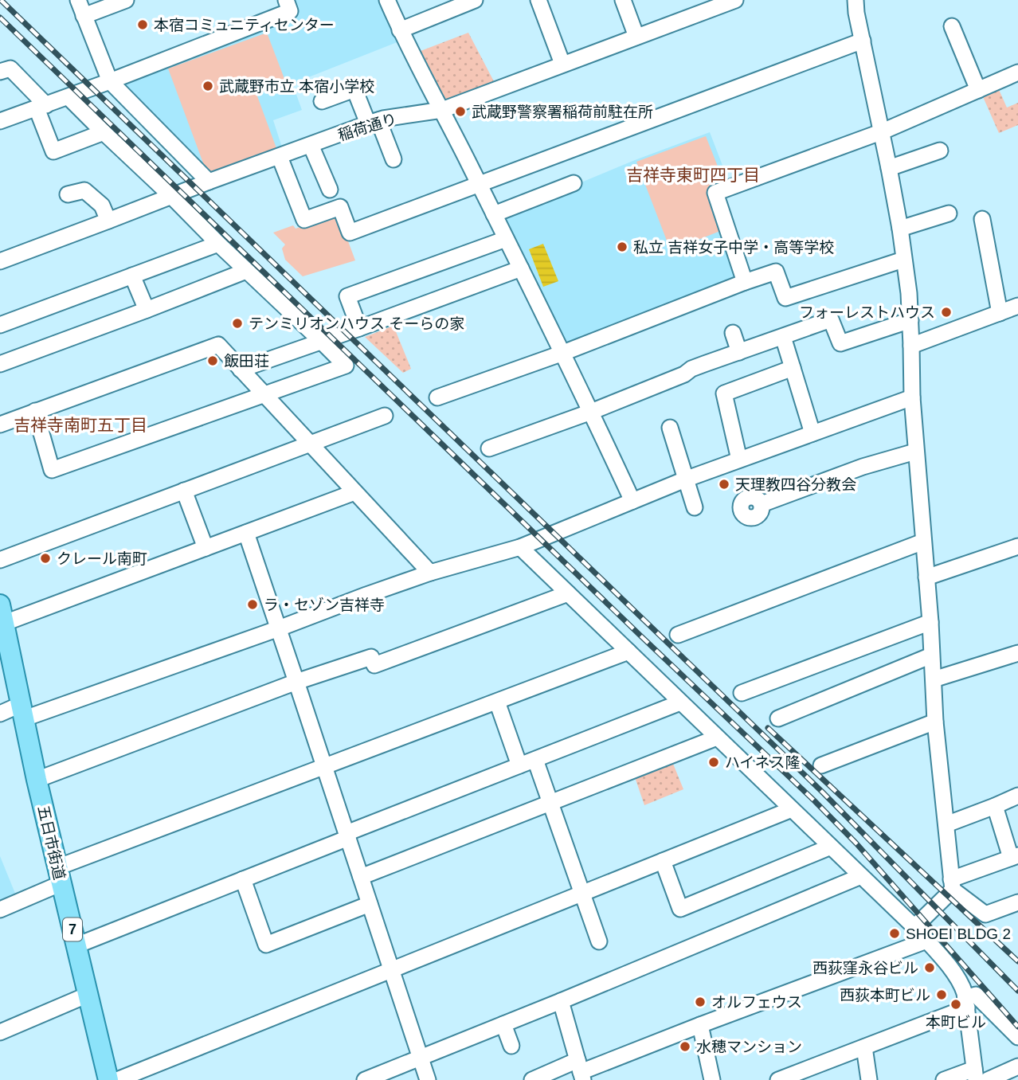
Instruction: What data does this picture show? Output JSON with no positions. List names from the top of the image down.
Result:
{
  "streets": {
    "main road": ["五日市街道", "7"],
    "street": ["稲荷通り"]
  },
  "districts": ["吉祥寺東町四丁目", "吉祥寺南町五丁目"],
  "places": [
    "本宿コミュニティセンター",
    "武蔵野市立 本宿小学校",
    "武蔵野警察署稲荷前駐在所",
    "私立 吉祥女子中学・高等学校",
    "フォーレストハウス",
    "テンミリオンハウス そーらの家",
    "飯田荘",
    "天理教四谷分教会",
    "クレール南町",
    "ラ・セゾン吉祥寺",
    "ハイネス隆",
    "SHOEI BLDG 2",
    "西荻窪永谷ビル",
    "西荻本町ビル",
    "オルフェウス",
    "本町ビル",
    "水穂マンション"
  ]
}
